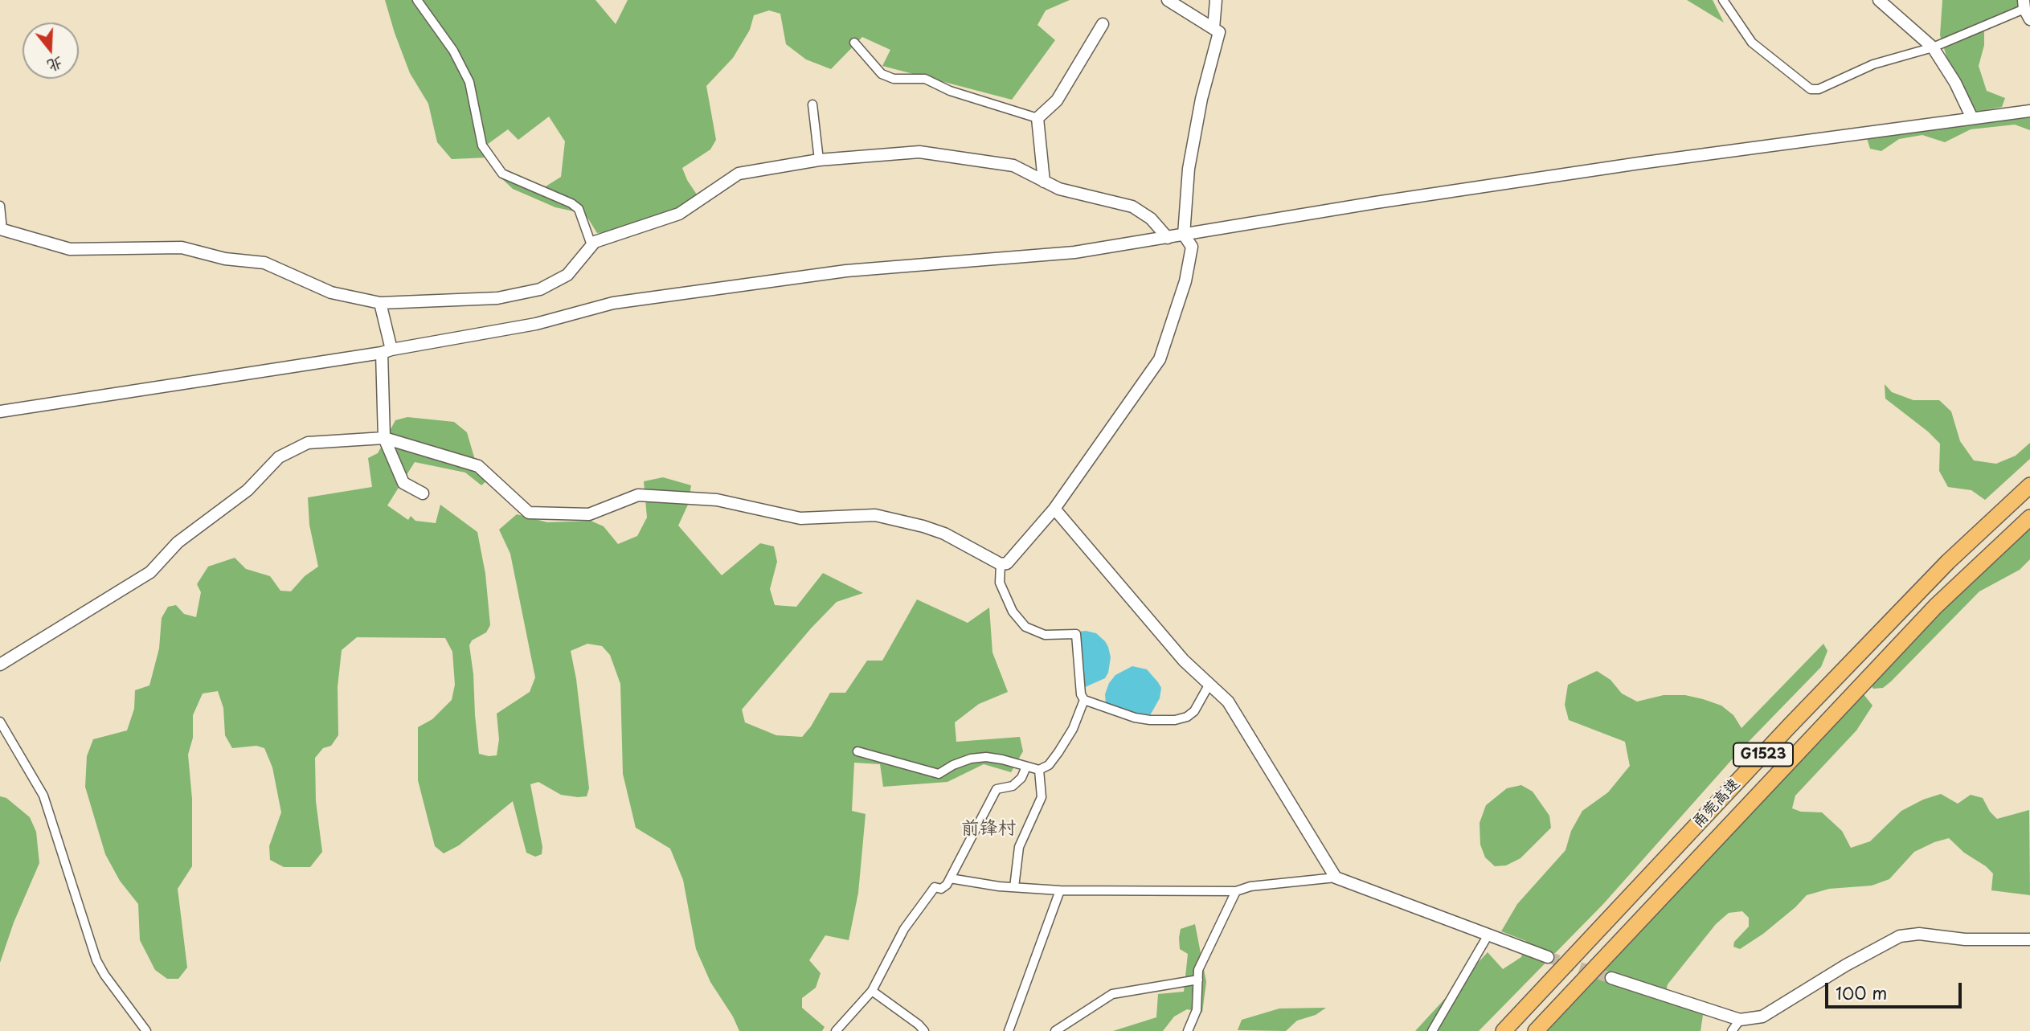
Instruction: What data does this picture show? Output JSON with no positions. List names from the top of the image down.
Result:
{
  "streets": {
    "highway": ["G1523", "甬莞高速"]
  },
  "districts": ["前锋村"],
  "scale_bar": "100 m",
  "north": "bottom"
}
